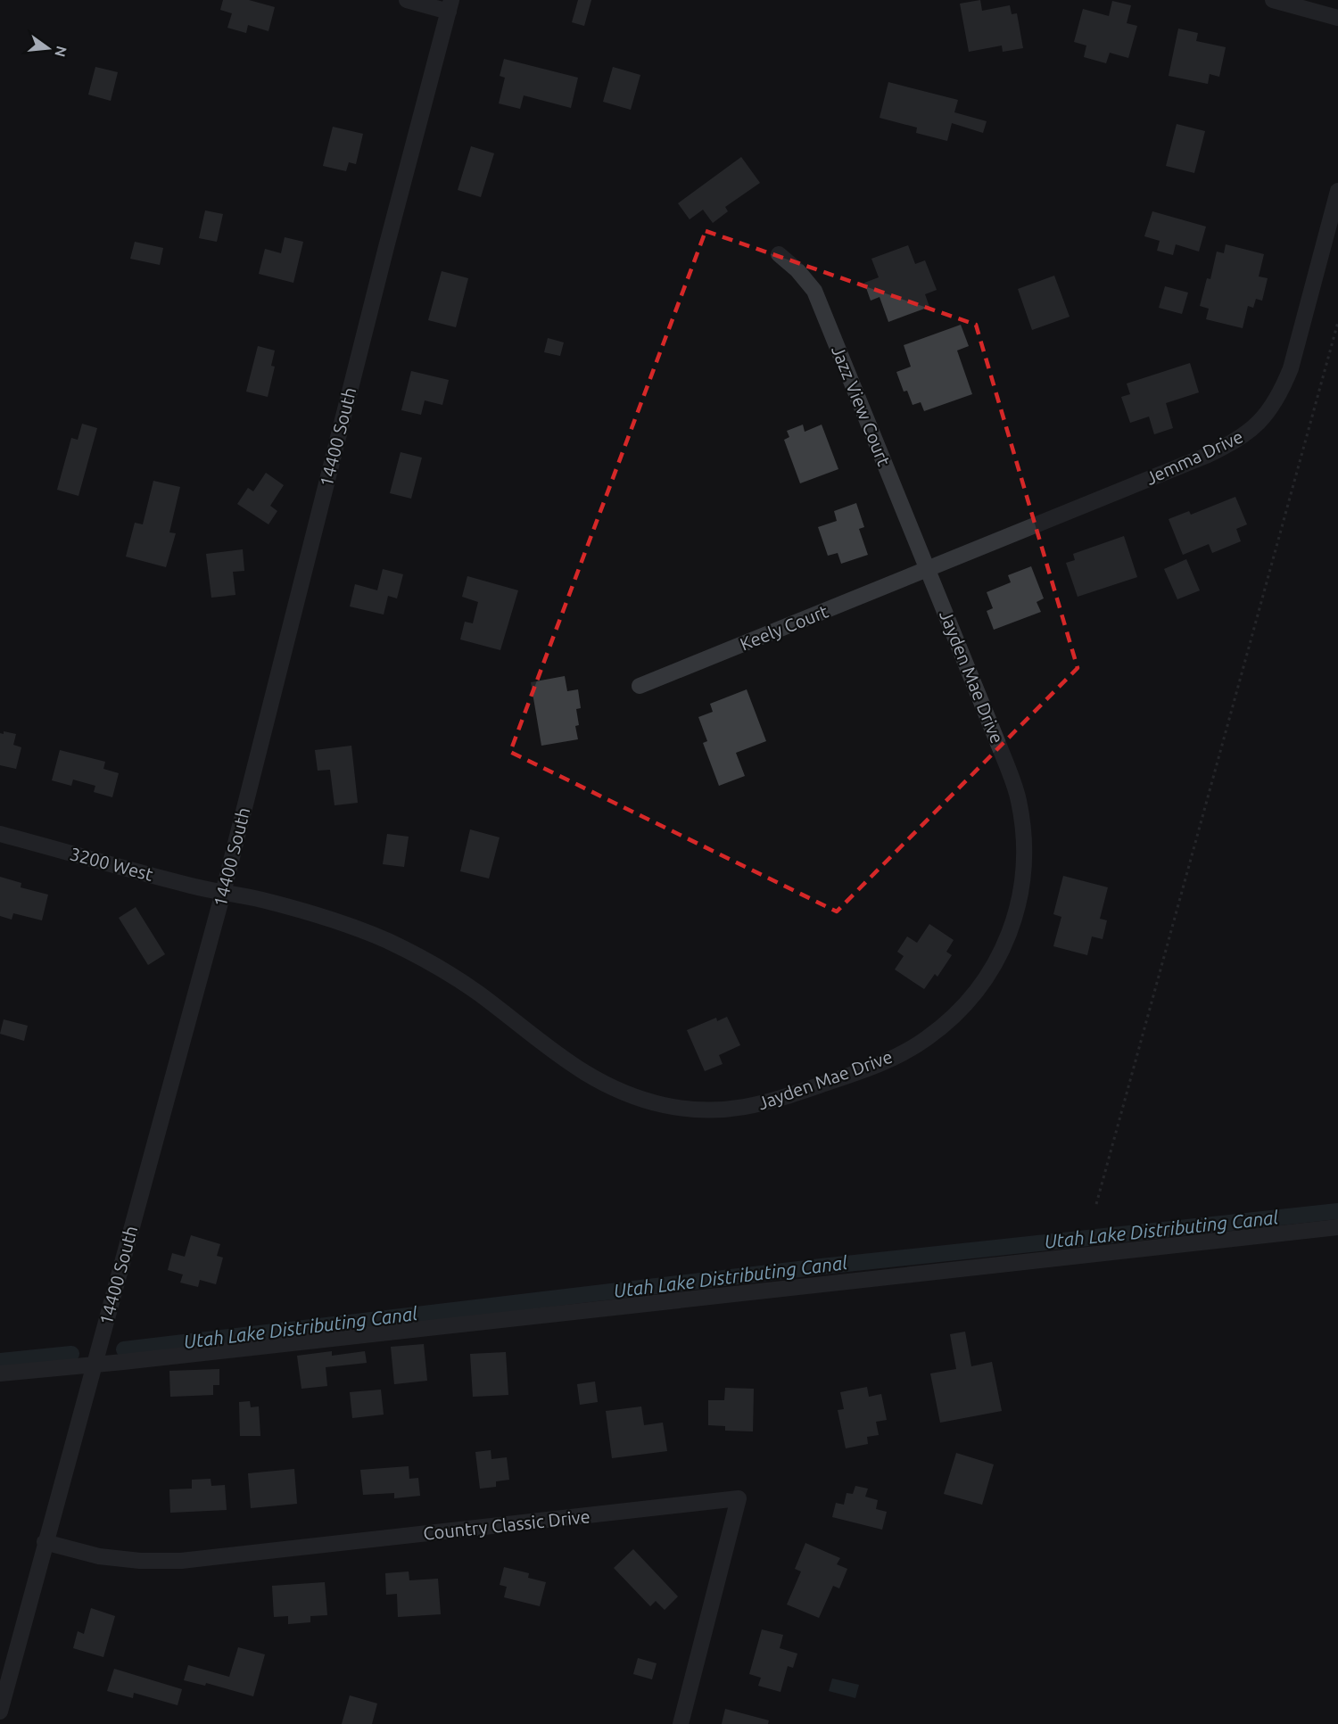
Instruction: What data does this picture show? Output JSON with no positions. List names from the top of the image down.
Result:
{
  "streets": {
    "street": [
      "Jazz View Court",
      "14400 South",
      "Jemma Drive",
      "Keely Court",
      "Jayden Mae Drive",
      "3200 West",
      "Country Classic Drive"
    ]
  },
  "crossings": [
    ["Jazz View Court", "Jemma Drive"],
    ["Jazz View Court", "Keely Court"],
    ["Jazz View Court", "Jayden Mae Drive"],
    ["14400 South", "Jayden Mae Drive"],
    ["14400 South", "3200 West"],
    ["14400 South", "Country Classic Drive"],
    ["Jemma Drive", "Keely Court"],
    ["Jemma Drive", "Jayden Mae Drive"],
    ["Keely Court", "Jayden Mae Drive"],
    ["Jayden Mae Drive", "3200 West"]
  ],
  "water": ["Utah Lake Distributing Canal"],
  "north": "right"
}
